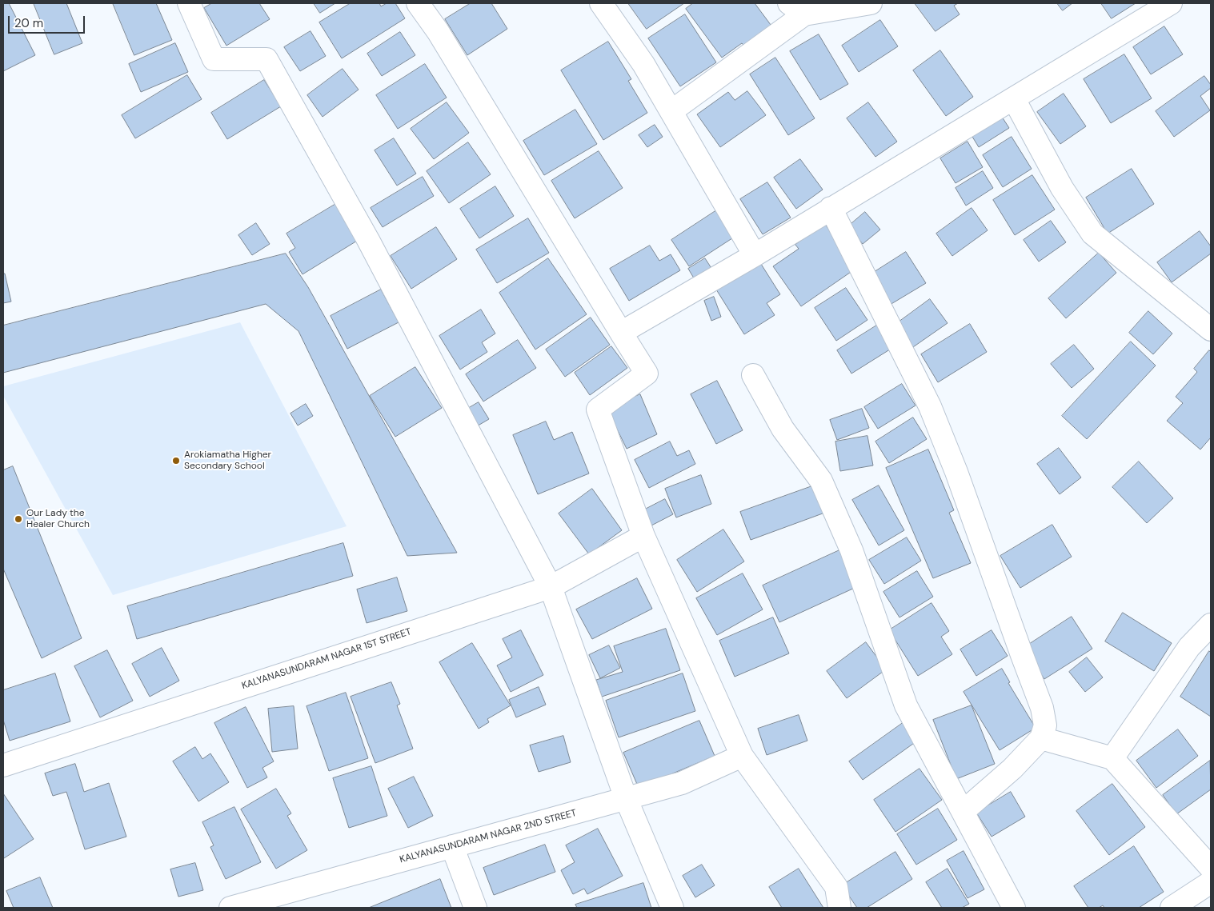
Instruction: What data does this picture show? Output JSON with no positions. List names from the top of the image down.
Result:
{
  "streets": {
    "street": ["KALYANASUNDARAM NAGAR 1ST STREET", "KALYANASUNDARAM NAGAR 2ND STREET"]
  },
  "places": ["Arokiamatha Higher Secondary School", "Our Lady the Healer Church"],
  "scale_bar": "20 m"
}
